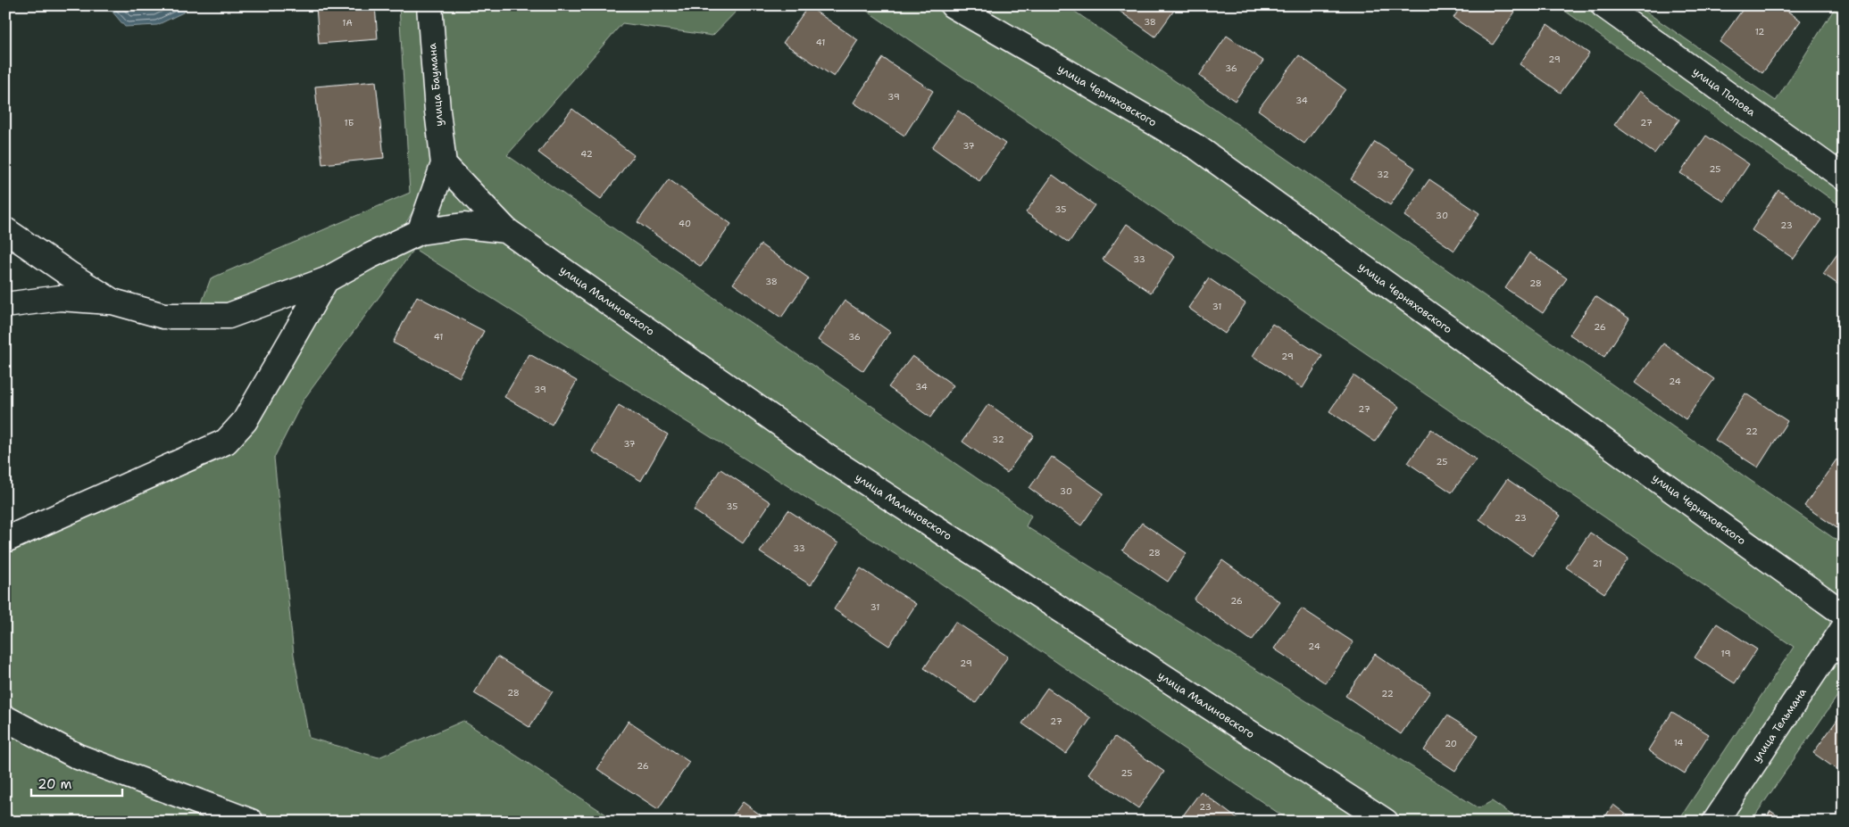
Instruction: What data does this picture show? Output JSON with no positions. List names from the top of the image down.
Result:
{
  "streets": {
    "street": [
      "улица Баумана",
      "улица Попова",
      "улица Черняховского",
      "улица Малиновского",
      "улица Тельмана"
    ]
  },
  "crossings": [
    ["улица Баумана", "улица Малиновского"]
  ],
  "house_numbers": [
    "38",
    "1А",
    "12",
    "41",
    "29",
    "36",
    "39",
    "34",
    "1Б",
    "27",
    "37",
    "42",
    "25",
    "32",
    "35",
    "30",
    "40",
    "23",
    "33",
    "38",
    "28",
    "31",
    "26",
    "41",
    "36",
    "29",
    "24",
    "34",
    "39",
    "27",
    "22",
    "32",
    "37",
    "25",
    "30",
    "35",
    "23",
    "33",
    "28",
    "21",
    "26",
    "31",
    "24",
    "19",
    "29",
    "28",
    "22",
    "27",
    "14",
    "20",
    "26",
    "25",
    "23"
  ],
  "scale_bar": "20 m"
}
